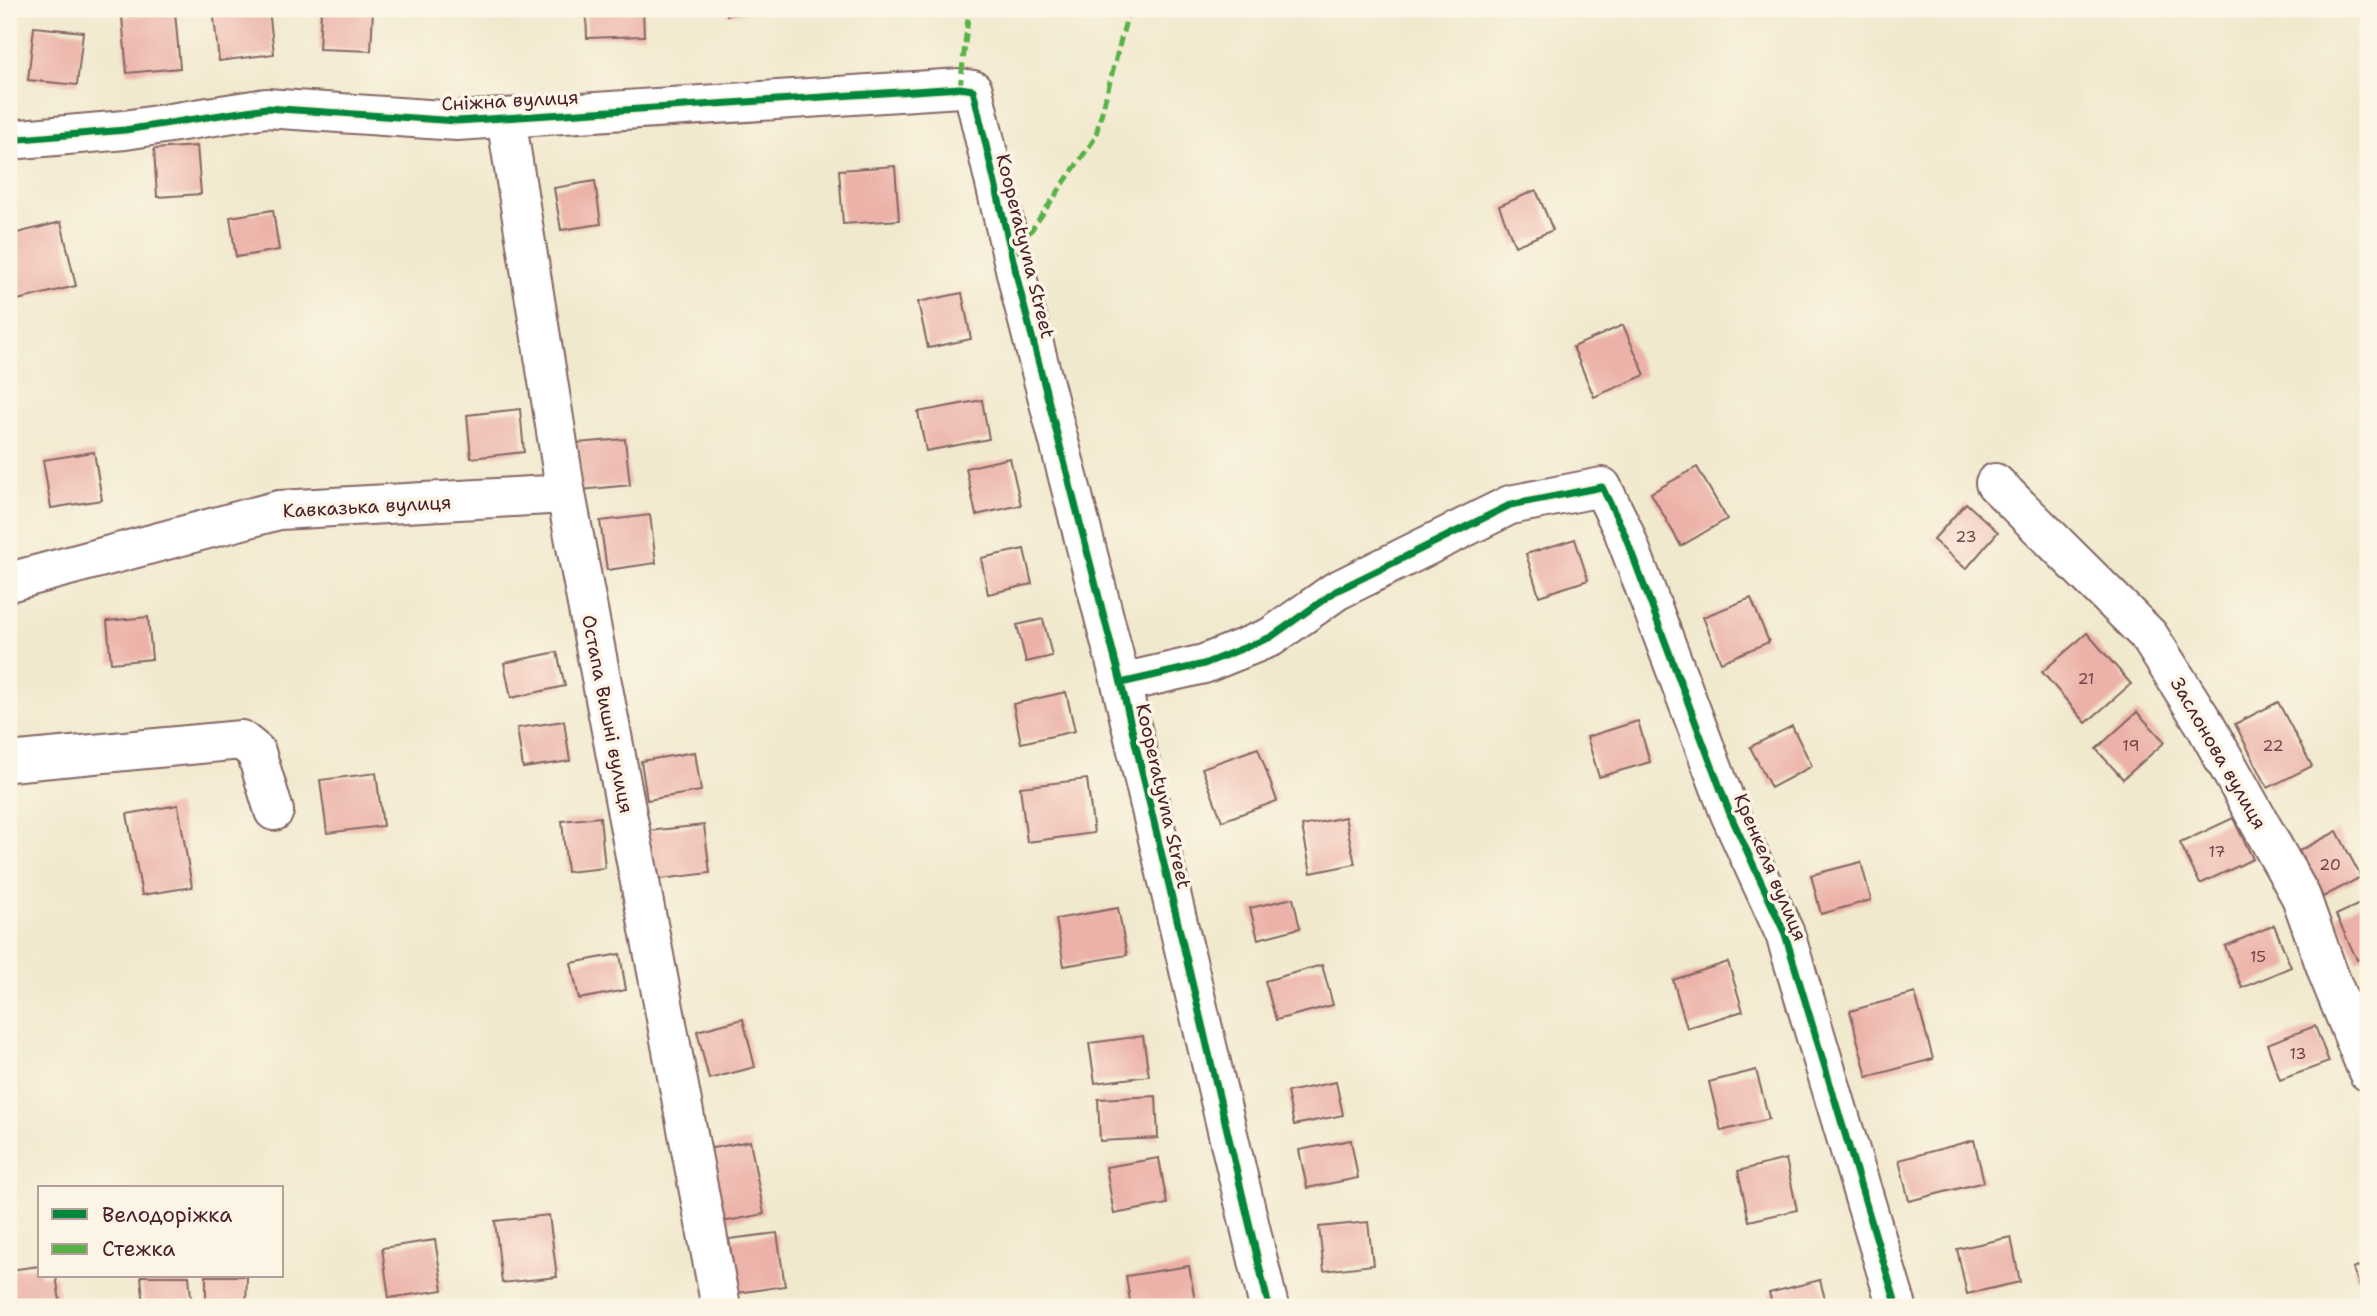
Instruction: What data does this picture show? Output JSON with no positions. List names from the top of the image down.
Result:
{
  "streets": {
    "street": [
      "Сніжна вулиця",
      "Kooperatyvna Street",
      "Кавказька вулиця",
      "Остапа Вишні вулиця",
      "Заслонова вулиця",
      "Кренкеля вулиця"
    ]
  },
  "crossings": [
    ["Сніжна вулиця", "Kooperatyvna Street"],
    ["Сніжна вулиця", "Остапа Вишні вулиця"],
    ["Kooperatyvna Street", "Кренкеля вулиця"],
    ["Кавказька вулиця", "Остапа Вишні вулиця"]
  ],
  "house_numbers": [
    "23",
    "21",
    "19",
    "22",
    "17",
    "20",
    "15",
    "13"
  ],
  "legend": ["Велодоріжка", "Стежка"]
}
